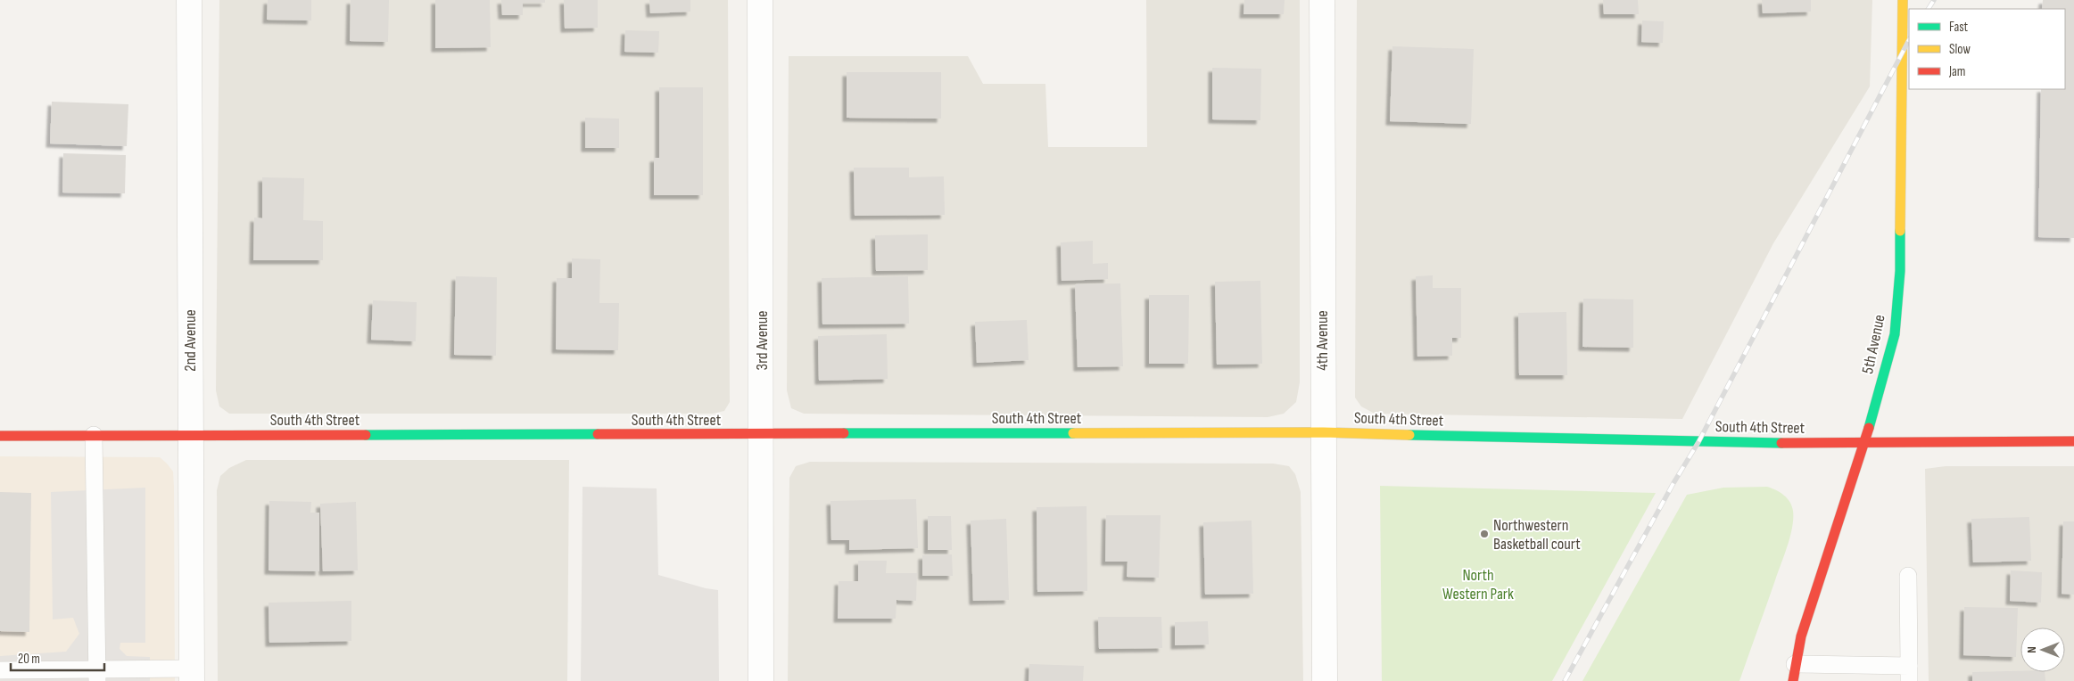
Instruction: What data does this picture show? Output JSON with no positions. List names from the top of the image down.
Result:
{
  "streets": {
    "street": [
      "2nd Avenue",
      "3rd Avenue",
      "4th Avenue",
      "5th Avenue",
      "South 4th Street"
    ]
  },
  "crossings": [
    ["2nd Avenue", "South 4th Street"],
    ["3rd Avenue", "South 4th Street"],
    ["4th Avenue", "South 4th Street"],
    ["5th Avenue", "South 4th Street"]
  ],
  "parks": ["North Western Park"],
  "places": ["Northwestern Basketball court"],
  "legend": ["Fast", "Slow", "Jam"],
  "scale_bar": "20 m",
  "north": "left"
}
